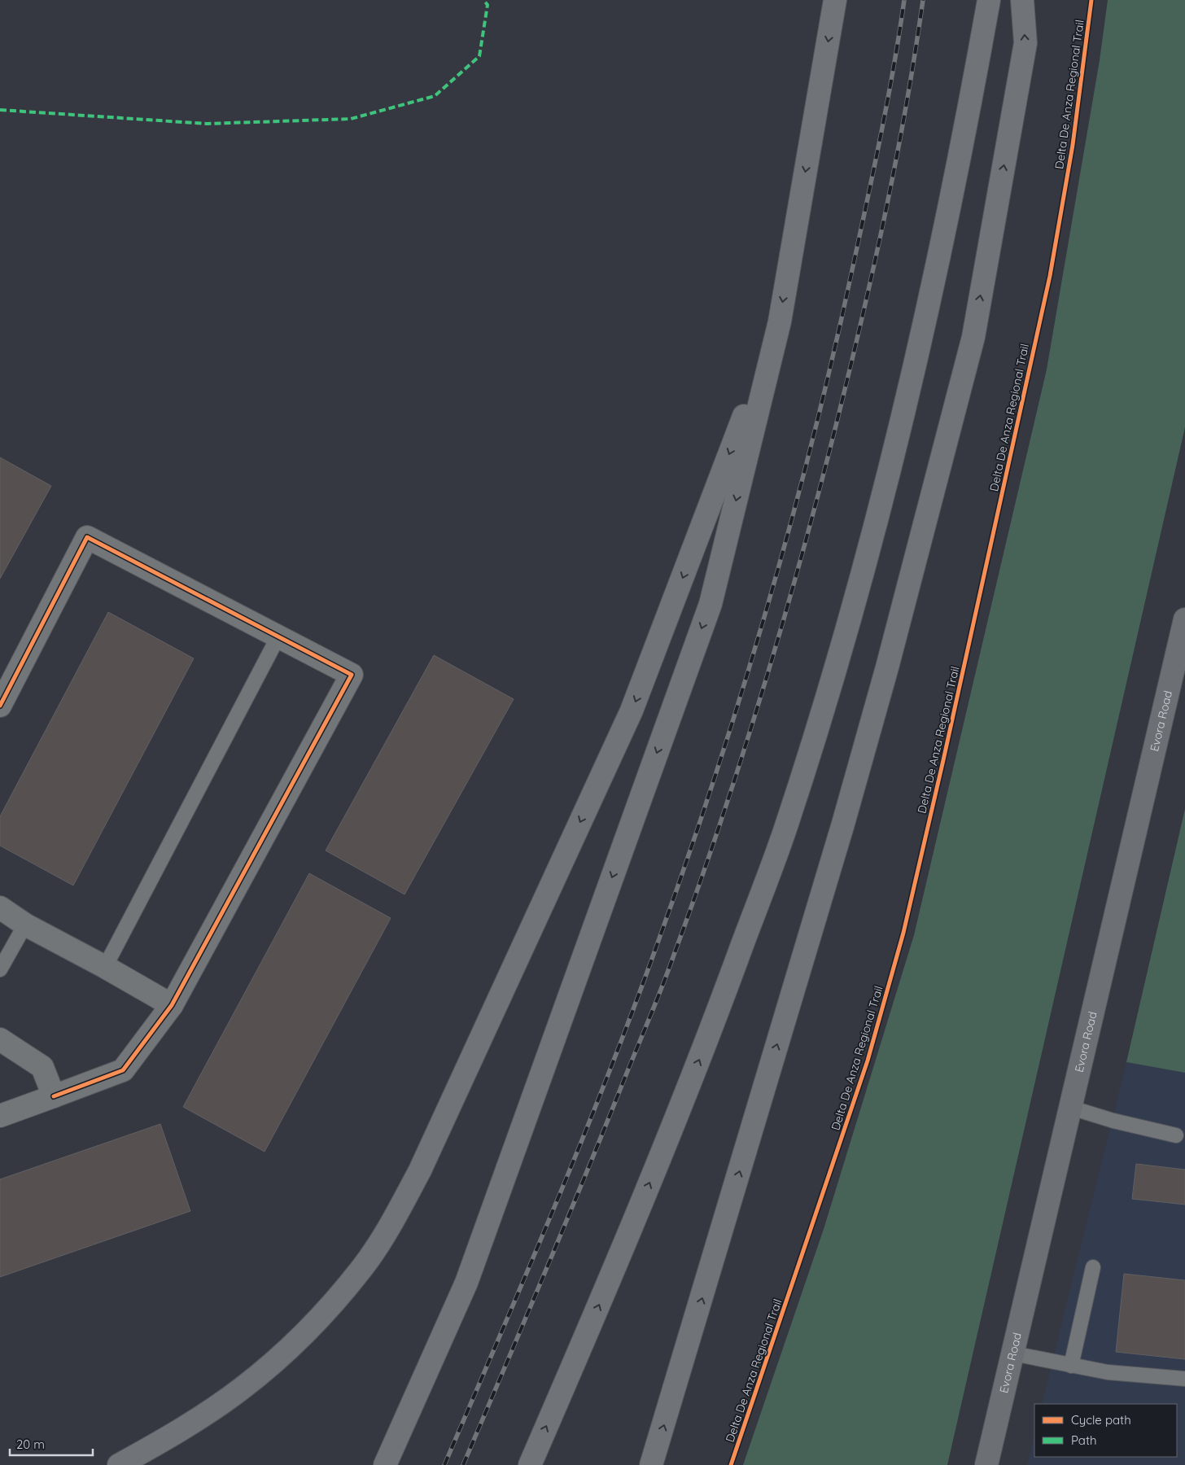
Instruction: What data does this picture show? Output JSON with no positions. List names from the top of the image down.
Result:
{
  "streets": {
    "street": ["Evora Road"],
    "cycle path": ["Delta De Anza Regional Trail"]
  },
  "legend": ["Cycle path", "Path"],
  "scale_bar": "20 m"
}
